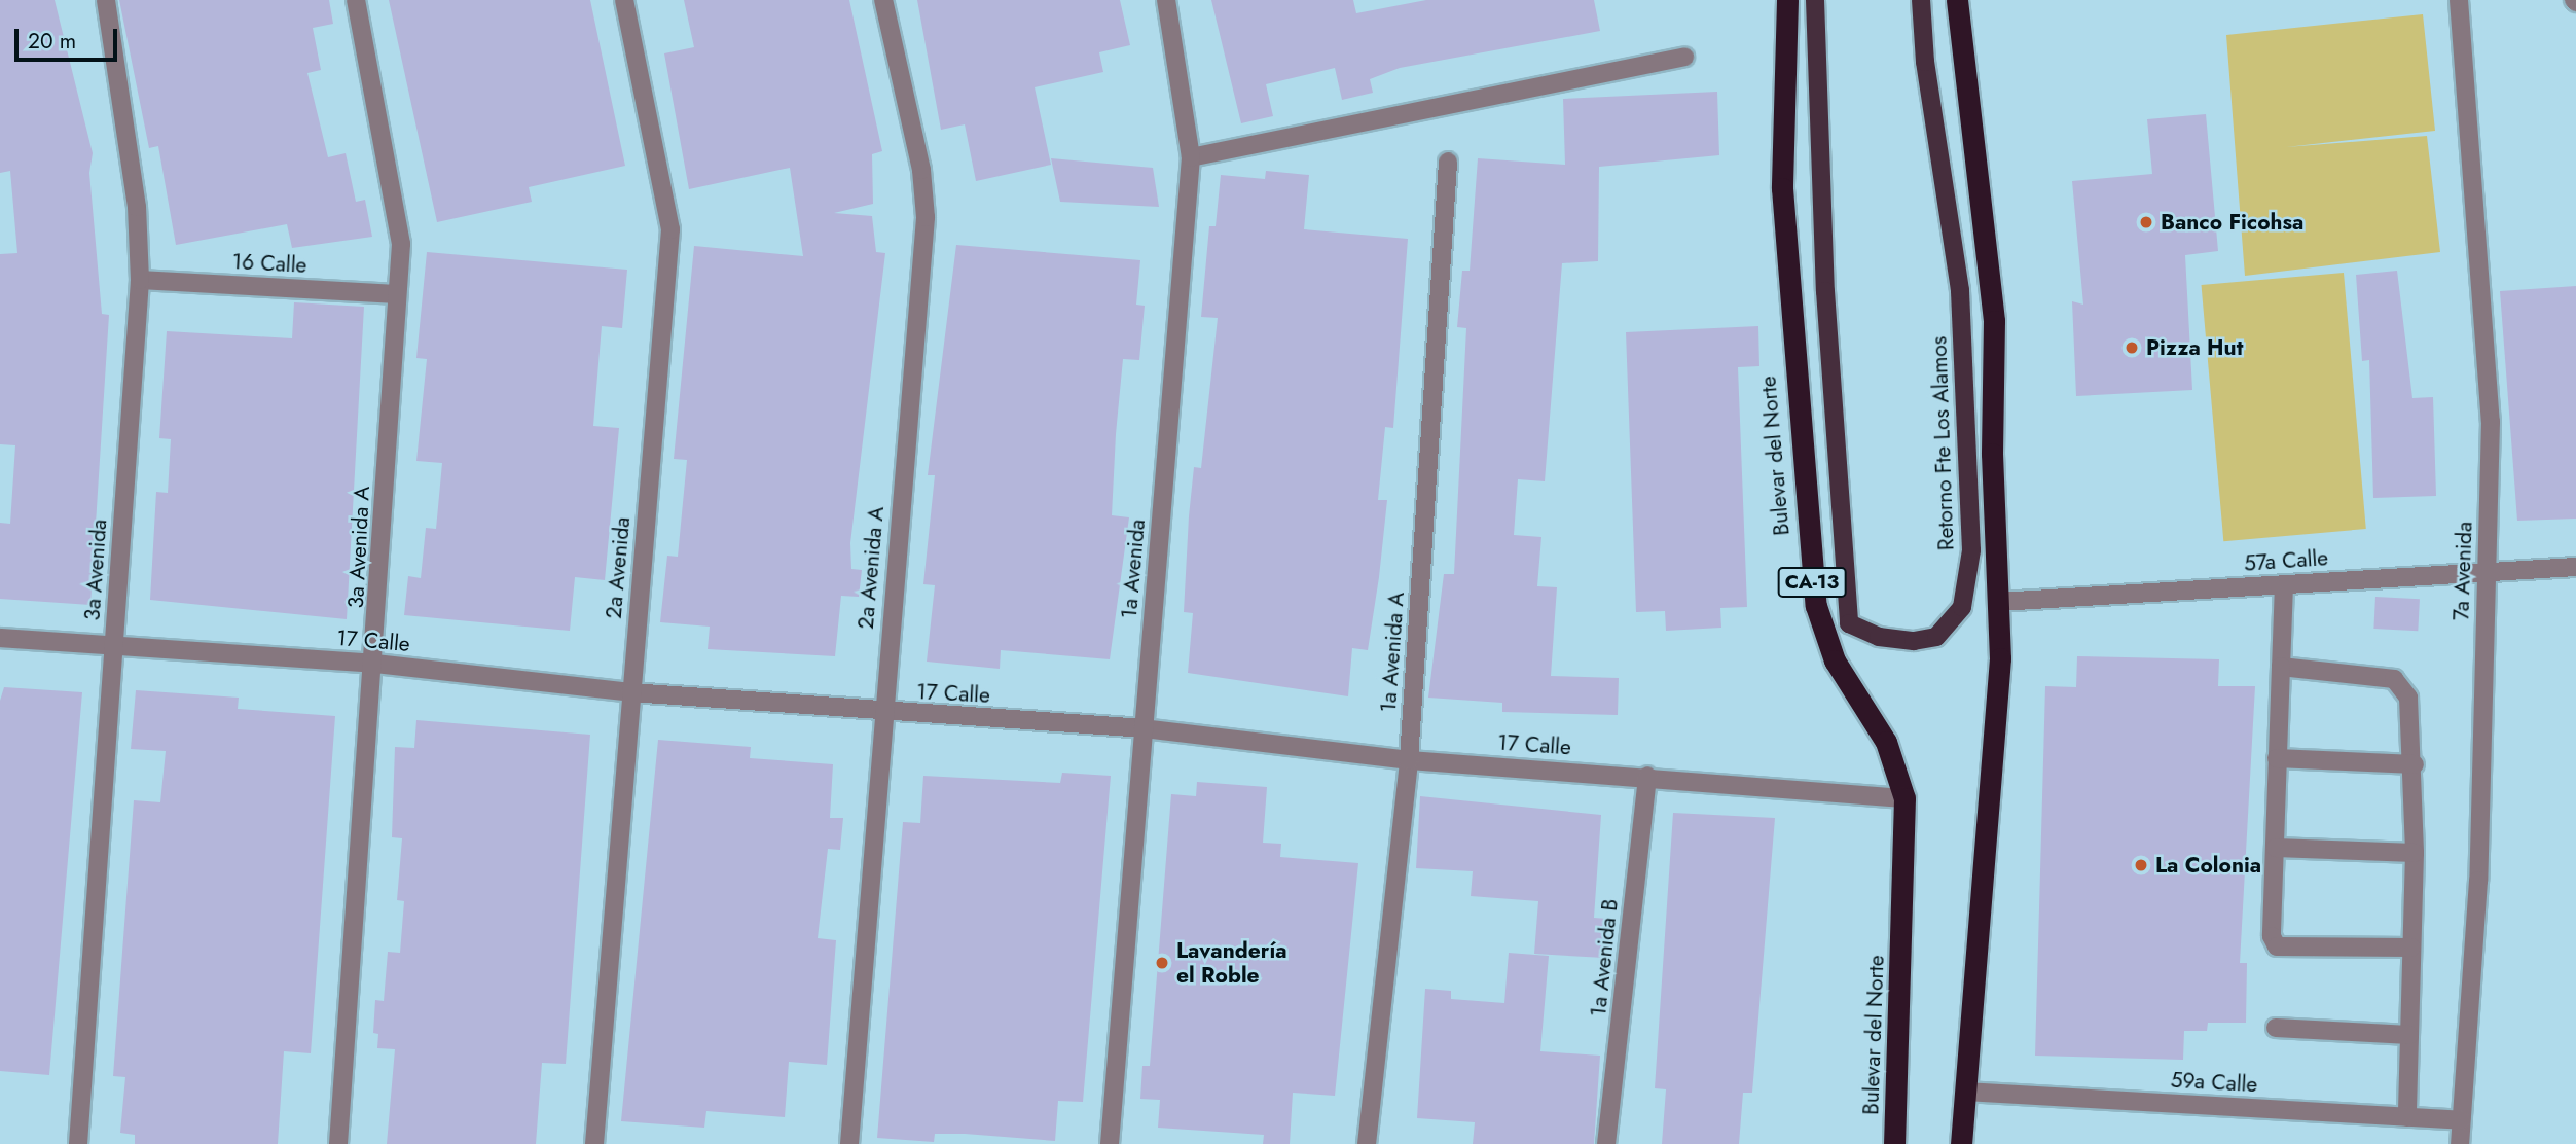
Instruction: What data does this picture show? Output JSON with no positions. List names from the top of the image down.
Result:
{
  "streets": {
    "highway": ["Bulevar del Norte", "CA-13"],
    "main road": ["Retorno Fte Los Alamos"],
    "street": [
      "16 Calle",
      "3a Avenida A",
      "57a Calle",
      "2a Avenida",
      "2a Avenida A",
      "1a Avenida",
      "3a Avenida",
      "7a Avenida",
      "17 Calle",
      "1a Avenida A",
      "1a Avenida B",
      "59a Calle"
    ]
  },
  "crossings": [
    ["16 Calle", "3a Avenida A"],
    ["16 Calle", "3a Avenida"],
    ["Bulevar del Norte", "17 Calle"],
    ["3a Avenida A", "17 Calle"],
    ["57a Calle", "7a Avenida"],
    ["2a Avenida", "17 Calle"],
    ["2a Avenida A", "17 Calle"],
    ["1a Avenida", "17 Calle"],
    ["3a Avenida", "17 Calle"],
    ["7a Avenida", "59a Calle"],
    ["17 Calle", "1a Avenida A"],
    ["17 Calle", "1a Avenida B"]
  ],
  "places": [
    "Banco Ficohsa",
    "Pizza Hut",
    "La Colonia",
    "Lavandería el Roble"
  ],
  "scale_bar": "20 m"
}
